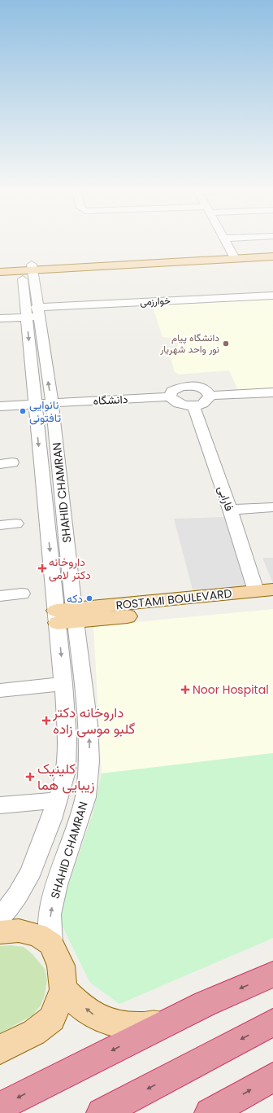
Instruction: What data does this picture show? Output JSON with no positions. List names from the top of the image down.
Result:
{
  "streets": {
    "main road": ["ROSTAMI BOULEVARD"],
    "street": [
      "خوارزمی",
      "دانشگاه",
      "SHAHID CHAMRAN",
      "فارابی"
    ]
  },
  "crossings": [
    ["خوارزمی", "SHAHID CHAMRAN"],
    ["دانشگاه", "SHAHID CHAMRAN"],
    ["SHAHID CHAMRAN", "ROSTAMI BOULEVARD"],
    ["فارابی", "ROSTAMI BOULEVARD"]
  ],
  "places": {
    "other": ["دانشگاه پیام نور واحد شهریار", "نانوایی تافتونی", "دکه"],
    "health": [
      "داروخانه دکتر لامی",
      "Noor Hospital",
      "داروخانه دکتر گلبو موسی زاده",
      "کلینیک زیبایی هما"
    ]
  }
}
